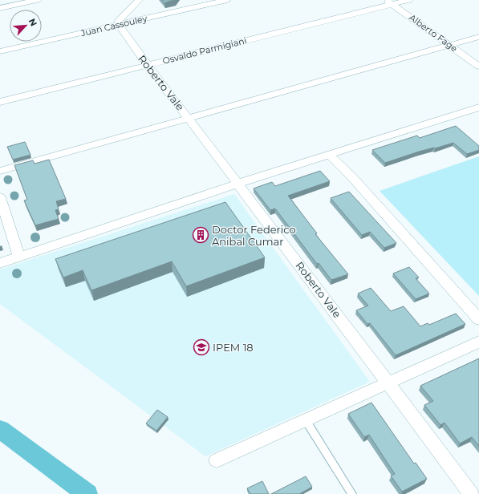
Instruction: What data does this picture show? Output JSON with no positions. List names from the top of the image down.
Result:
{
  "streets": {
    "street": [
      "Juan Cassouley",
      "Alberto Fage",
      "Osvaldo Parmigiani",
      "Roberto Vale"
    ]
  },
  "crossings": [
    ["Juan Cassouley", "Roberto Vale"],
    ["Alberto Fage", "Osvaldo Parmigiani"],
    ["Osvaldo Parmigiani", "Roberto Vale"]
  ],
  "places": {
    "building": ["Doctor Federico Anibal Cumar"],
    "school or university": ["IPEM 18"]
  },
  "north": "top right"
}
